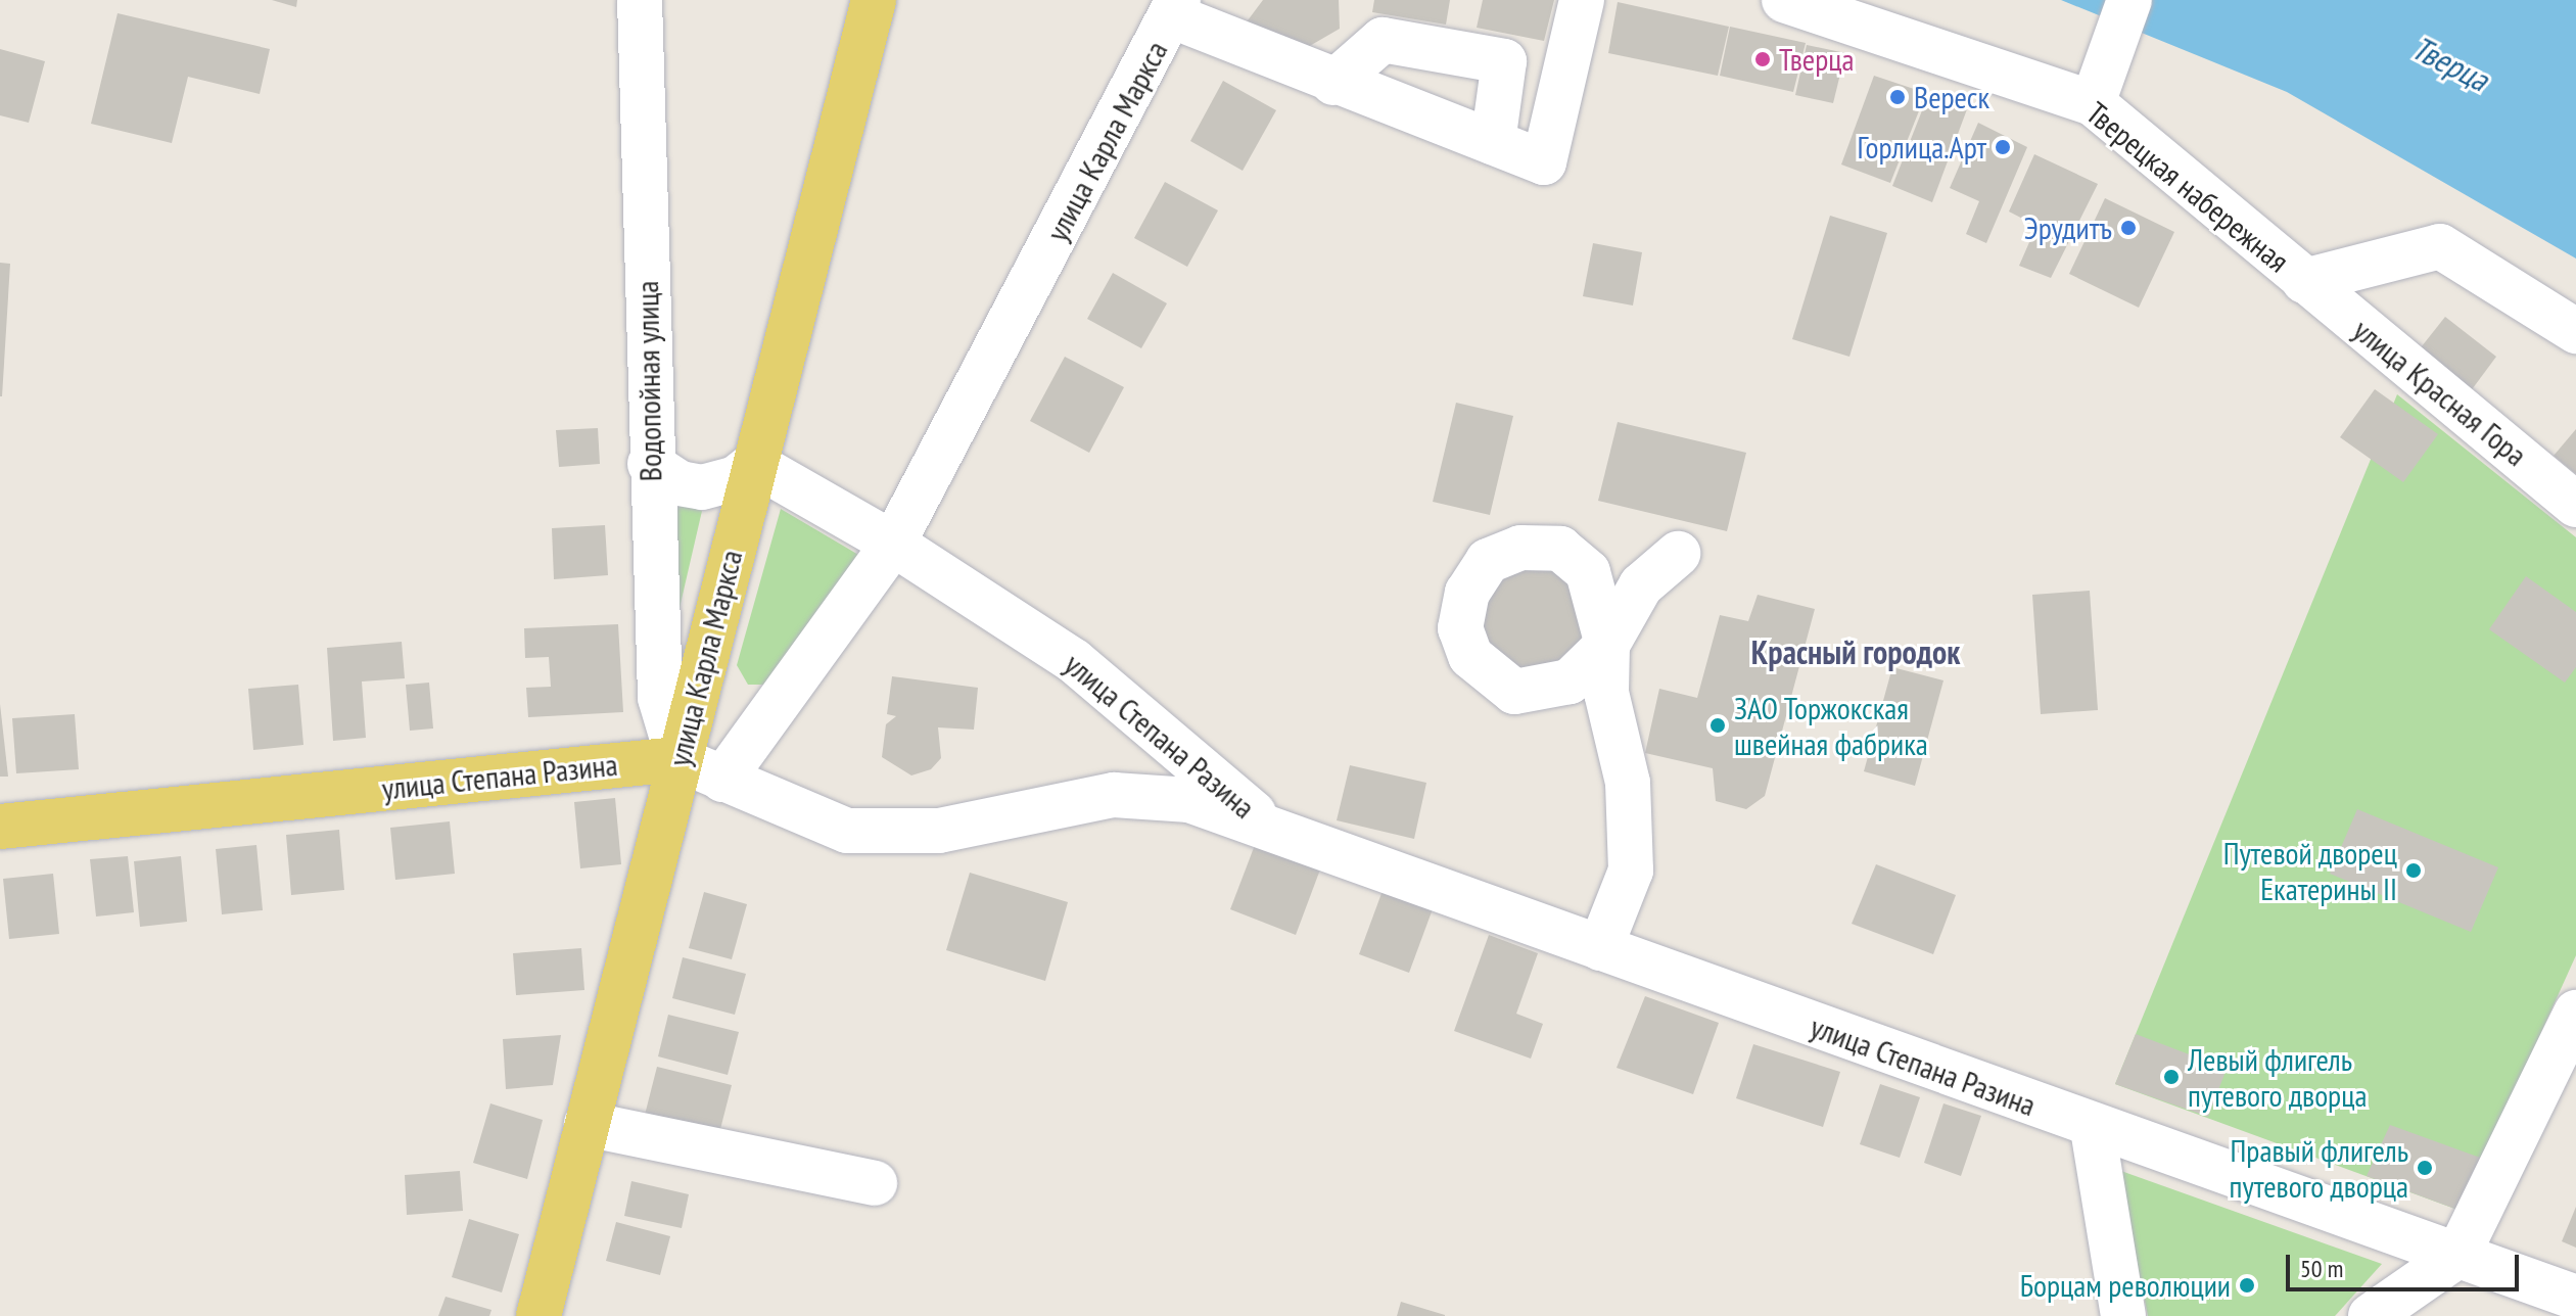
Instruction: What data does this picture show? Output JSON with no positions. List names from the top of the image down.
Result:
{
  "streets": {
    "main road": ["улица Карла Маркса", "улица Степана Разина"],
    "street": ["Тверецкая набережная", "Водопойная улица", "улица Красная Гора"]
  },
  "crossings": [
    ["улица Карла Маркса", "Водопойная улица"],
    ["улица Карла Маркса", "улица Степана Разина"],
    ["Тверецкая набережная", "улица Красная Гора"],
    ["Водопойная улица", "улица Степана Разина"]
  ],
  "districts": ["Красный городок"],
  "water": ["Тверца"],
  "places": [
    "Тверца",
    "Вереск",
    "Горлица.Арт",
    "Эрудитъ",
    "ЗАО Торжокская швейная фабрика",
    "Путевой дворец Екатерины II",
    "Левый флигель путевого дворца",
    "Правый флигель путевого дворца",
    "Борцам революции"
  ],
  "scale_bar": "50 m"
}
